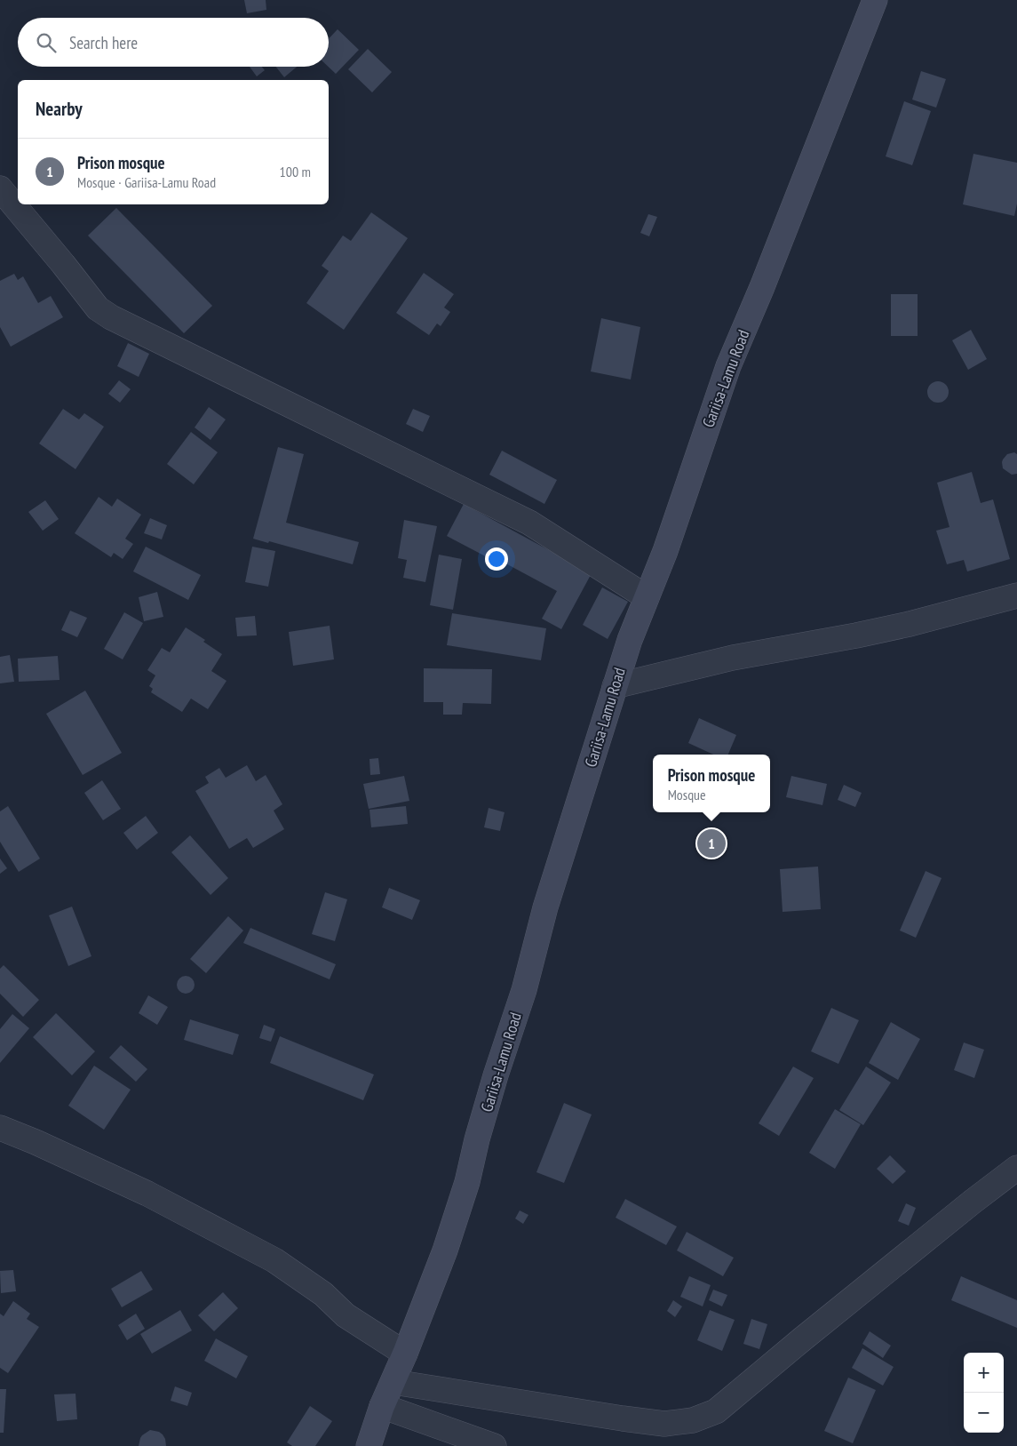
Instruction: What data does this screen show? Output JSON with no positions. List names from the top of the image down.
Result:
{
  "streets": {
    "street": ["Gariisa-Lamu Road"]
  },
  "page": {
    "search": "Search here",
    "heading": "Nearby",
    "list": [
      {
        "mark": "1",
        "name": "Prison mosque",
        "note": "Mosque · Gariisa-Lamu Road",
        "value": "100 m"
      }
    ],
    "popup": ["Prison mosque", "Mosque"],
    "pins": "1",
    "map_buttons": ["+", "−"]
  }
}
